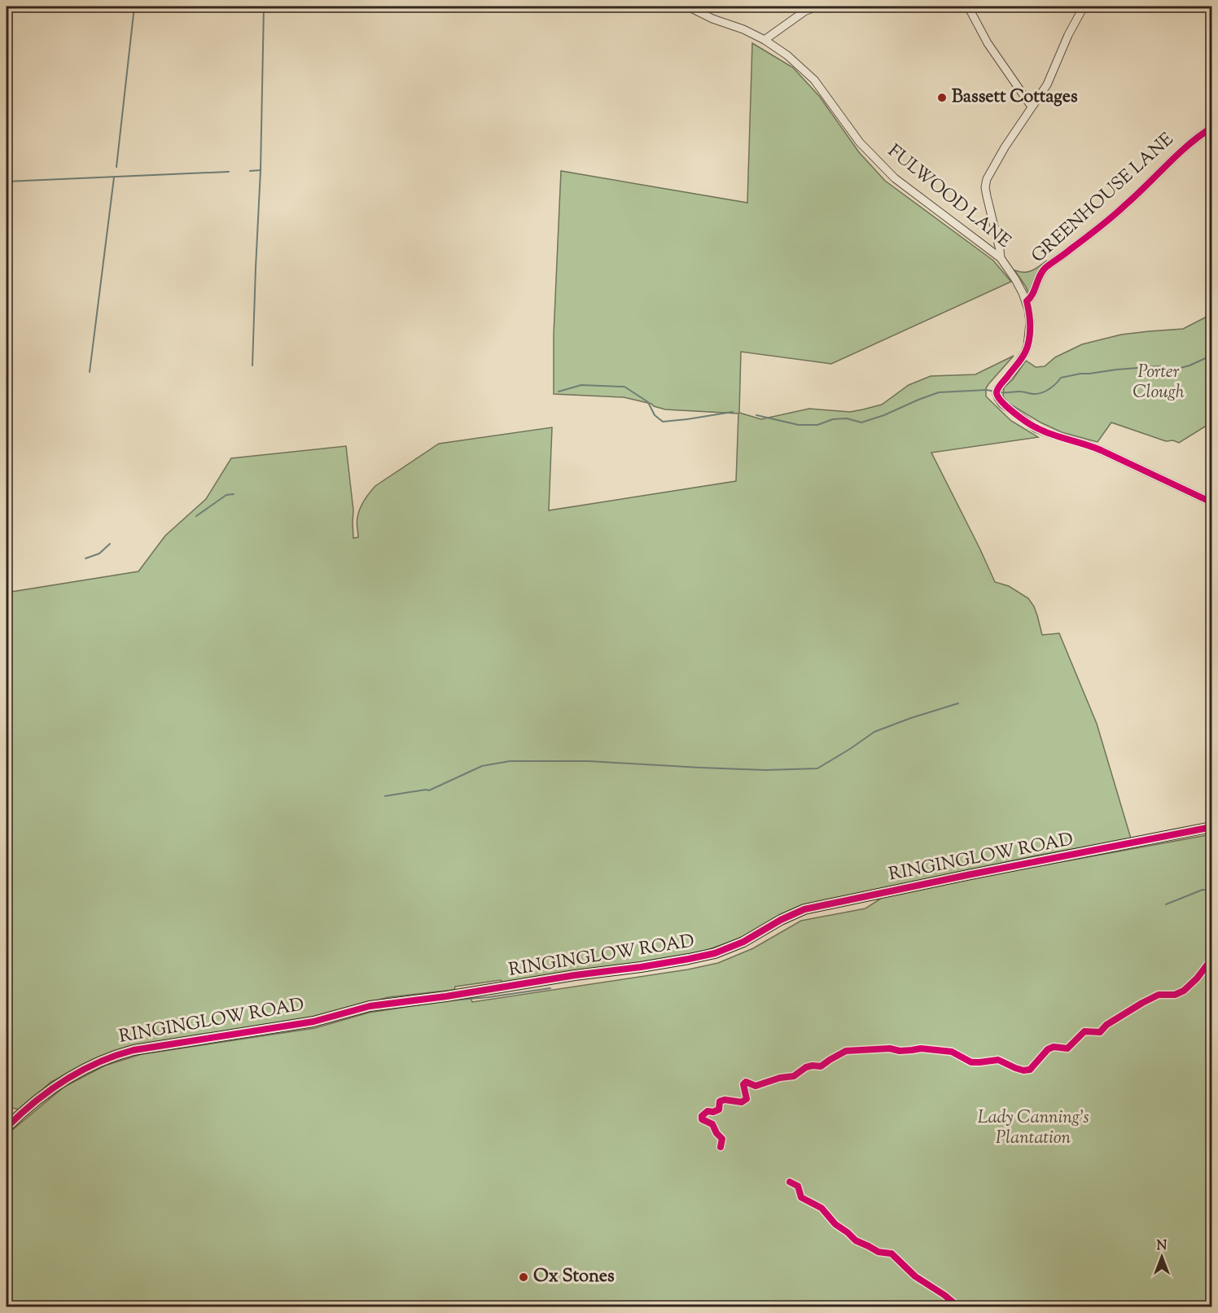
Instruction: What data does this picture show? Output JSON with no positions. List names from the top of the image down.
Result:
{
  "streets": {
    "street": ["FULWOOD LANE", "GREENHOUSE LANE", "RINGINGLOW ROAD"]
  },
  "crossings": [
    ["FULWOOD LANE", "GREENHOUSE LANE"]
  ],
  "parks": ["Porter Clough", "Lady Canning's Plantation"],
  "places": ["Bassett Cottages", "Ox Stones"],
  "north": "top"
}
